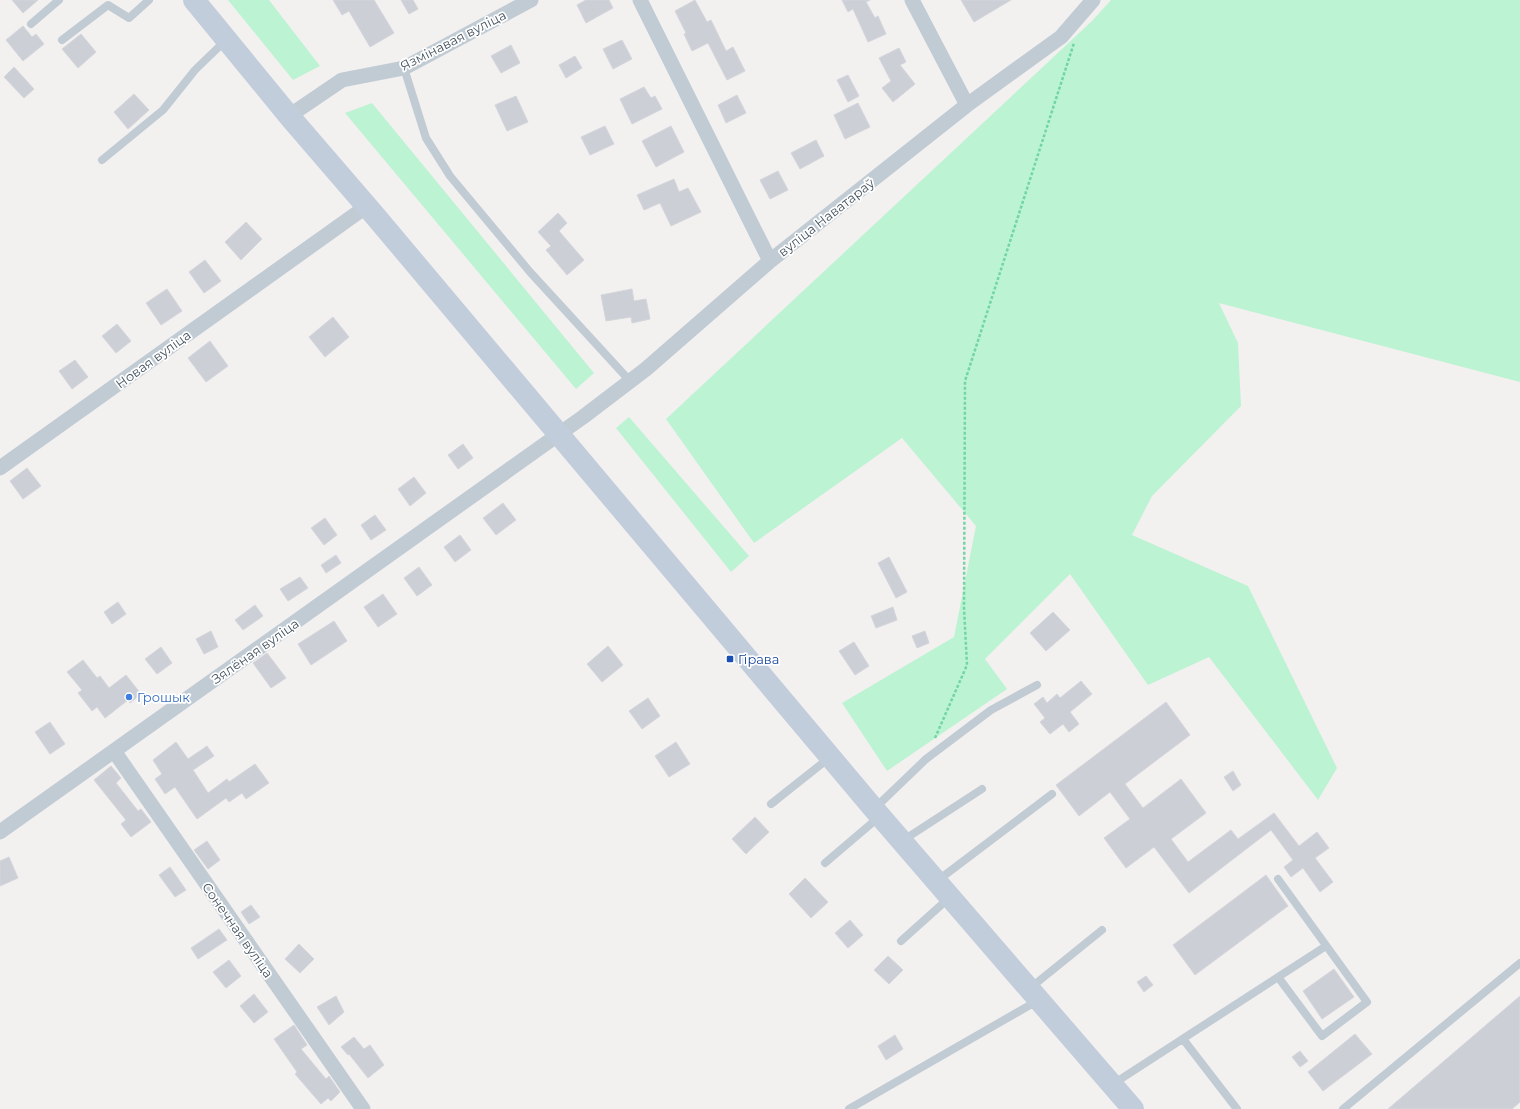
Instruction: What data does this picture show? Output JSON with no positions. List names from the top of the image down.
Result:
{
  "streets": {
    "street": [
      "Язмінавая вуліца",
      "вуліца Наватараў",
      "Новая вуліца",
      "Зялёная вуліца",
      "Сонечная вуліца"
    ]
  },
  "crossings": [
    ["вуліца Наватараў", "Зялёная вуліца"],
    ["Зялёная вуліца", "Сонечная вуліца"]
  ],
  "places": {
    "transit": ["Гірава"],
    "other": ["Грошык"]
  }
}
